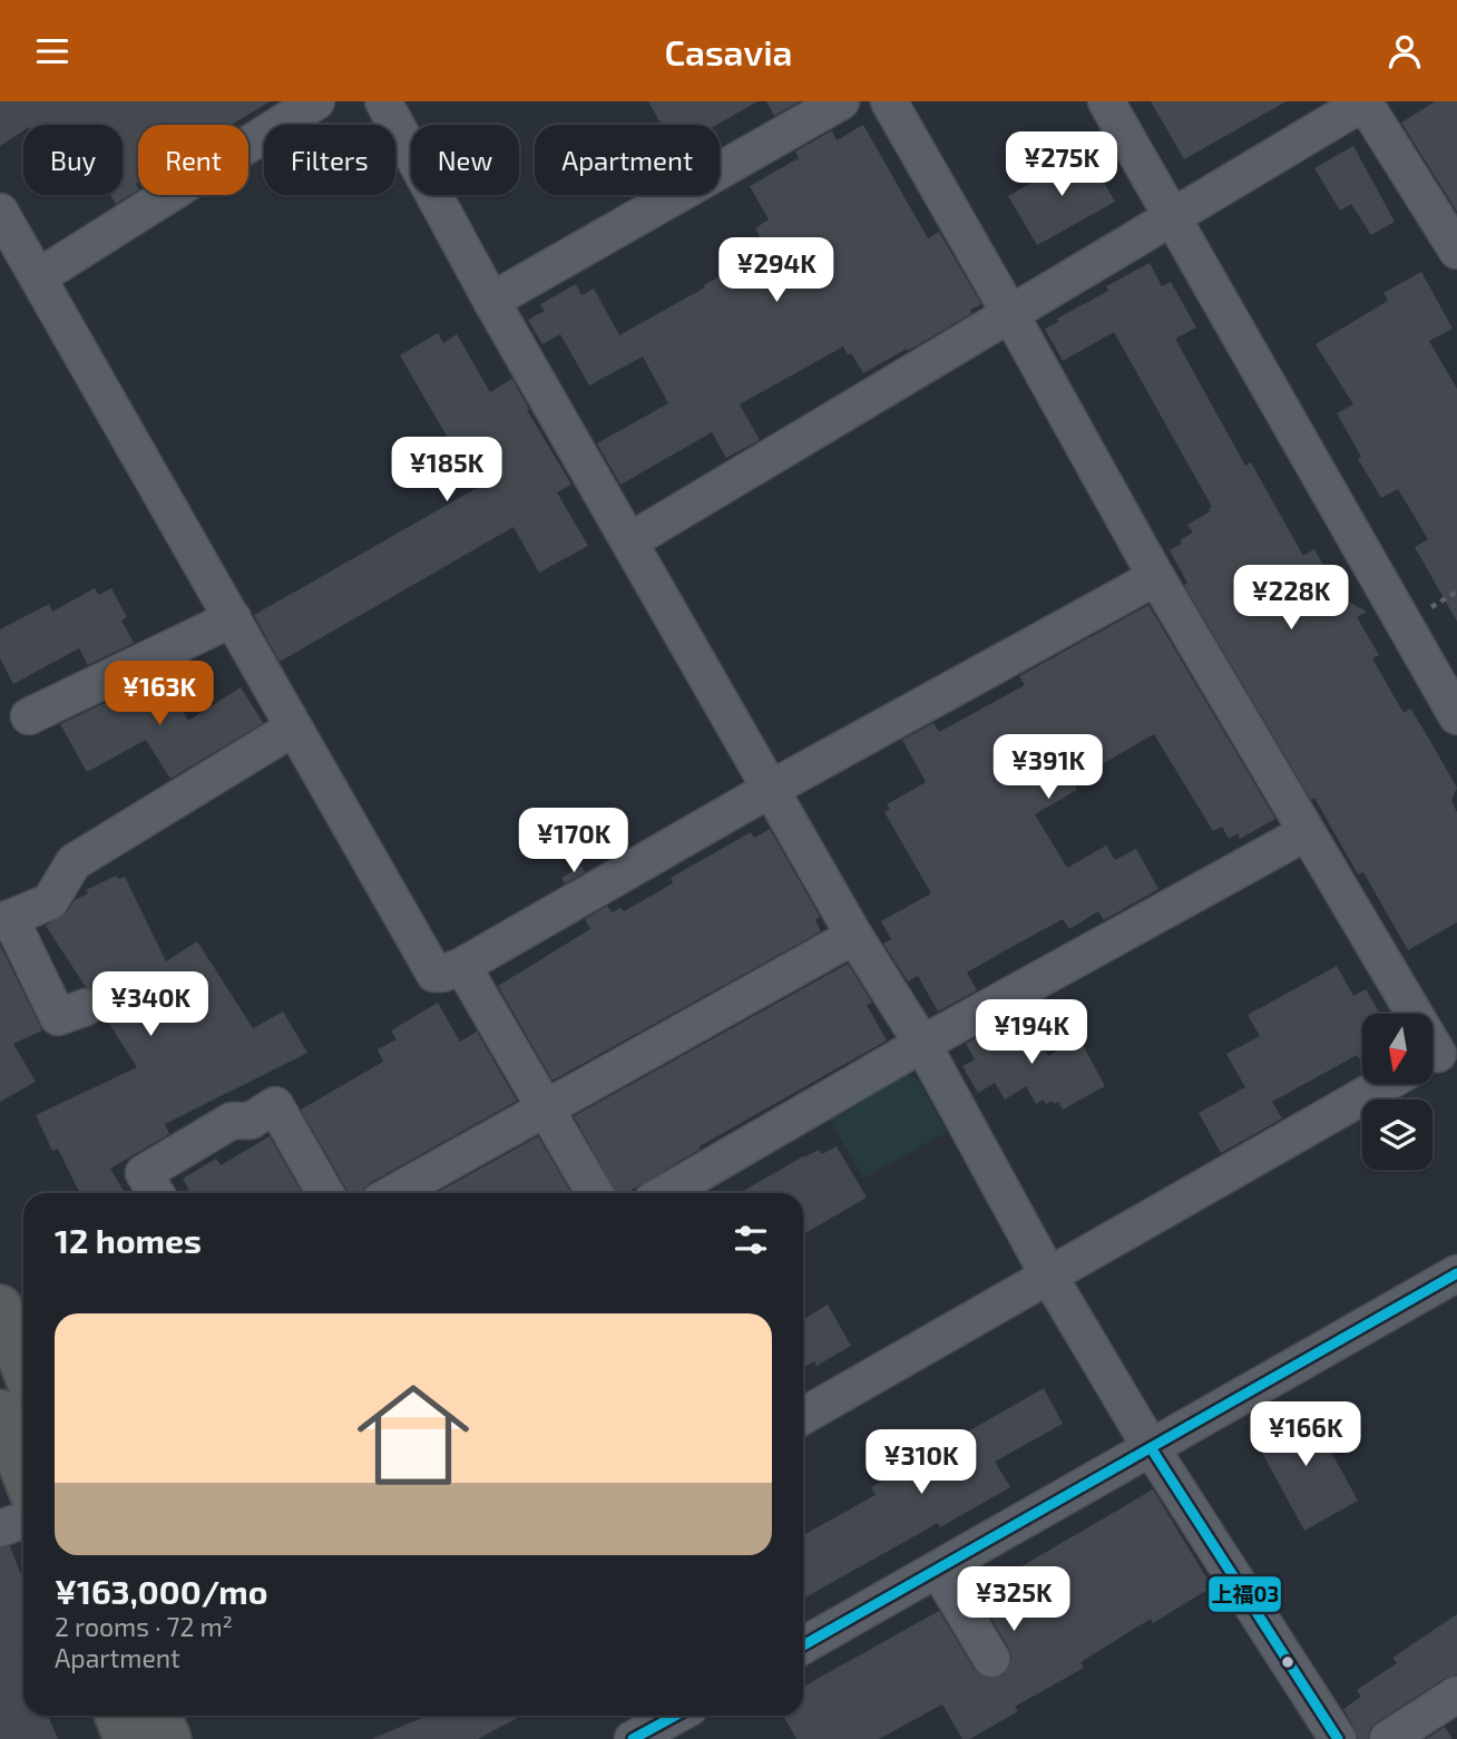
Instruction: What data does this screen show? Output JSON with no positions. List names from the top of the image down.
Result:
{
  "lines": ["transit line 上福03"],
  "north": "bottom",
  "page": {
    "header": "Casavia",
    "chip": [
      "Buy",
      "Rent",
      "Filters",
      "New",
      "Apartment"
    ],
    "price": [
      "¥275K",
      "¥294K",
      "¥185K",
      "¥228K",
      "¥163K",
      "¥391K",
      "¥170K",
      "¥340K",
      "¥194K",
      "¥166K",
      "¥310K",
      "¥325K"
    ],
    "heading": "12 homes",
    "list": [
      {
        "name": "¥163,000/mo",
        "note": "2 rooms · 72 m² · Apartment"
      }
    ]
  }
}
